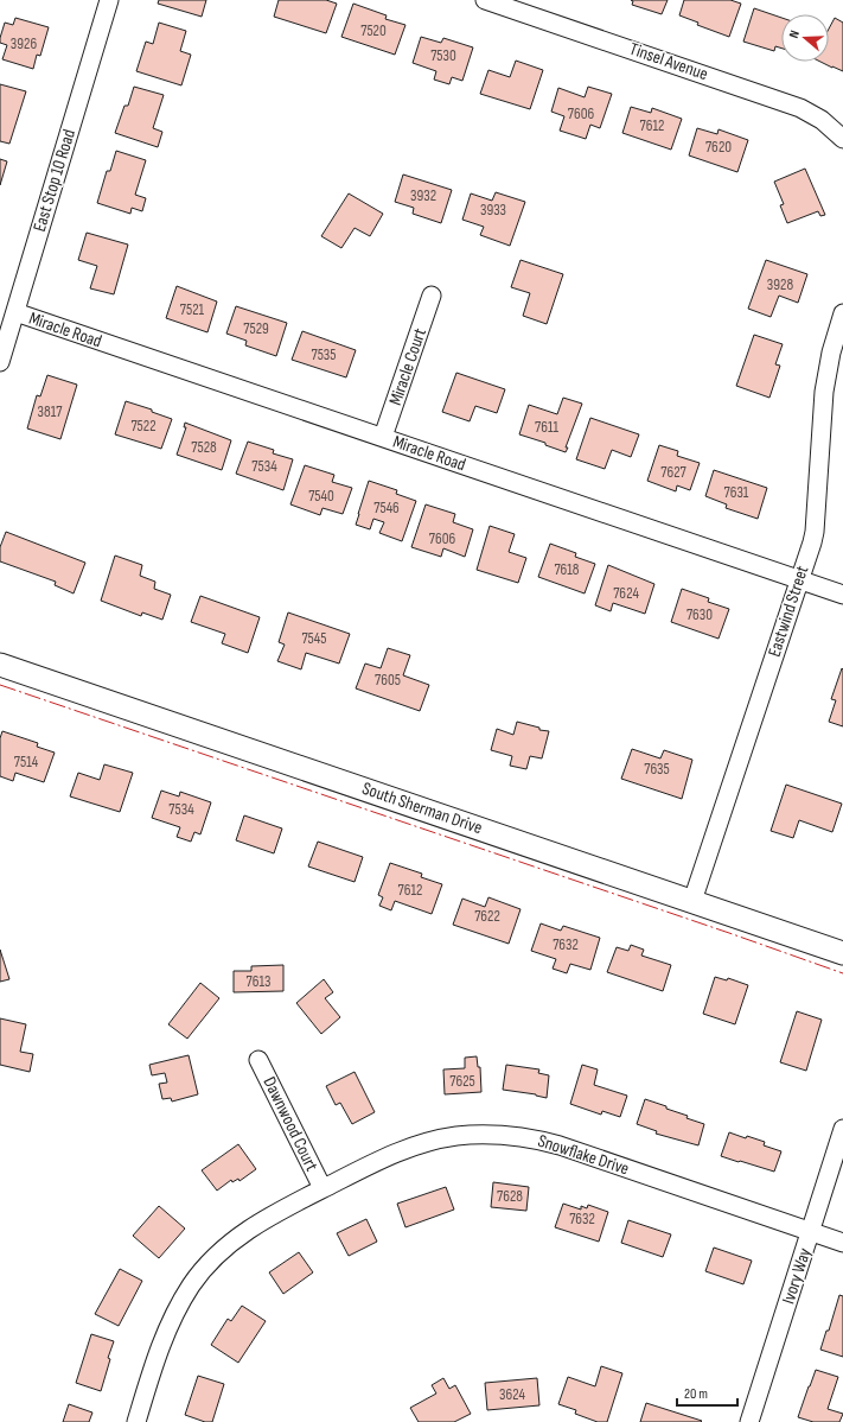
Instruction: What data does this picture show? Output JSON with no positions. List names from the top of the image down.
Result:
{
  "streets": {
    "street": [
      "Tinsel Avenue",
      "East Stop 10 Road",
      "Miracle Road",
      "Miracle Court",
      "Eastwind Street",
      "South Sherman Drive",
      "Dawnwood Court",
      "Snowflake Drive",
      "Ivory Way"
    ]
  },
  "crossings": [
    ["East Stop 10 Road", "Miracle Road"],
    ["Miracle Road", "Miracle Court"],
    ["Miracle Road", "Eastwind Street"],
    ["Eastwind Street", "South Sherman Drive"],
    ["Dawnwood Court", "Snowflake Drive"],
    ["Snowflake Drive", "Ivory Way"]
  ],
  "house_numbers": [
    "7520",
    "3926",
    "7530",
    "7606",
    "7612",
    "7620",
    "3932",
    "3933",
    "3928",
    "7521",
    "7529",
    "7535",
    "3817",
    "7522",
    "7611",
    "7528",
    "7534",
    "7627",
    "7631",
    "7540",
    "7546",
    "7606",
    "7618",
    "7624",
    "7630",
    "7545",
    "7605",
    "7514",
    "7635",
    "7534",
    "7612",
    "7622",
    "7632",
    "7613",
    "7625",
    "7628",
    "7632",
    "3624"
  ],
  "scale_bar": "20 m",
  "north": "left"
}
